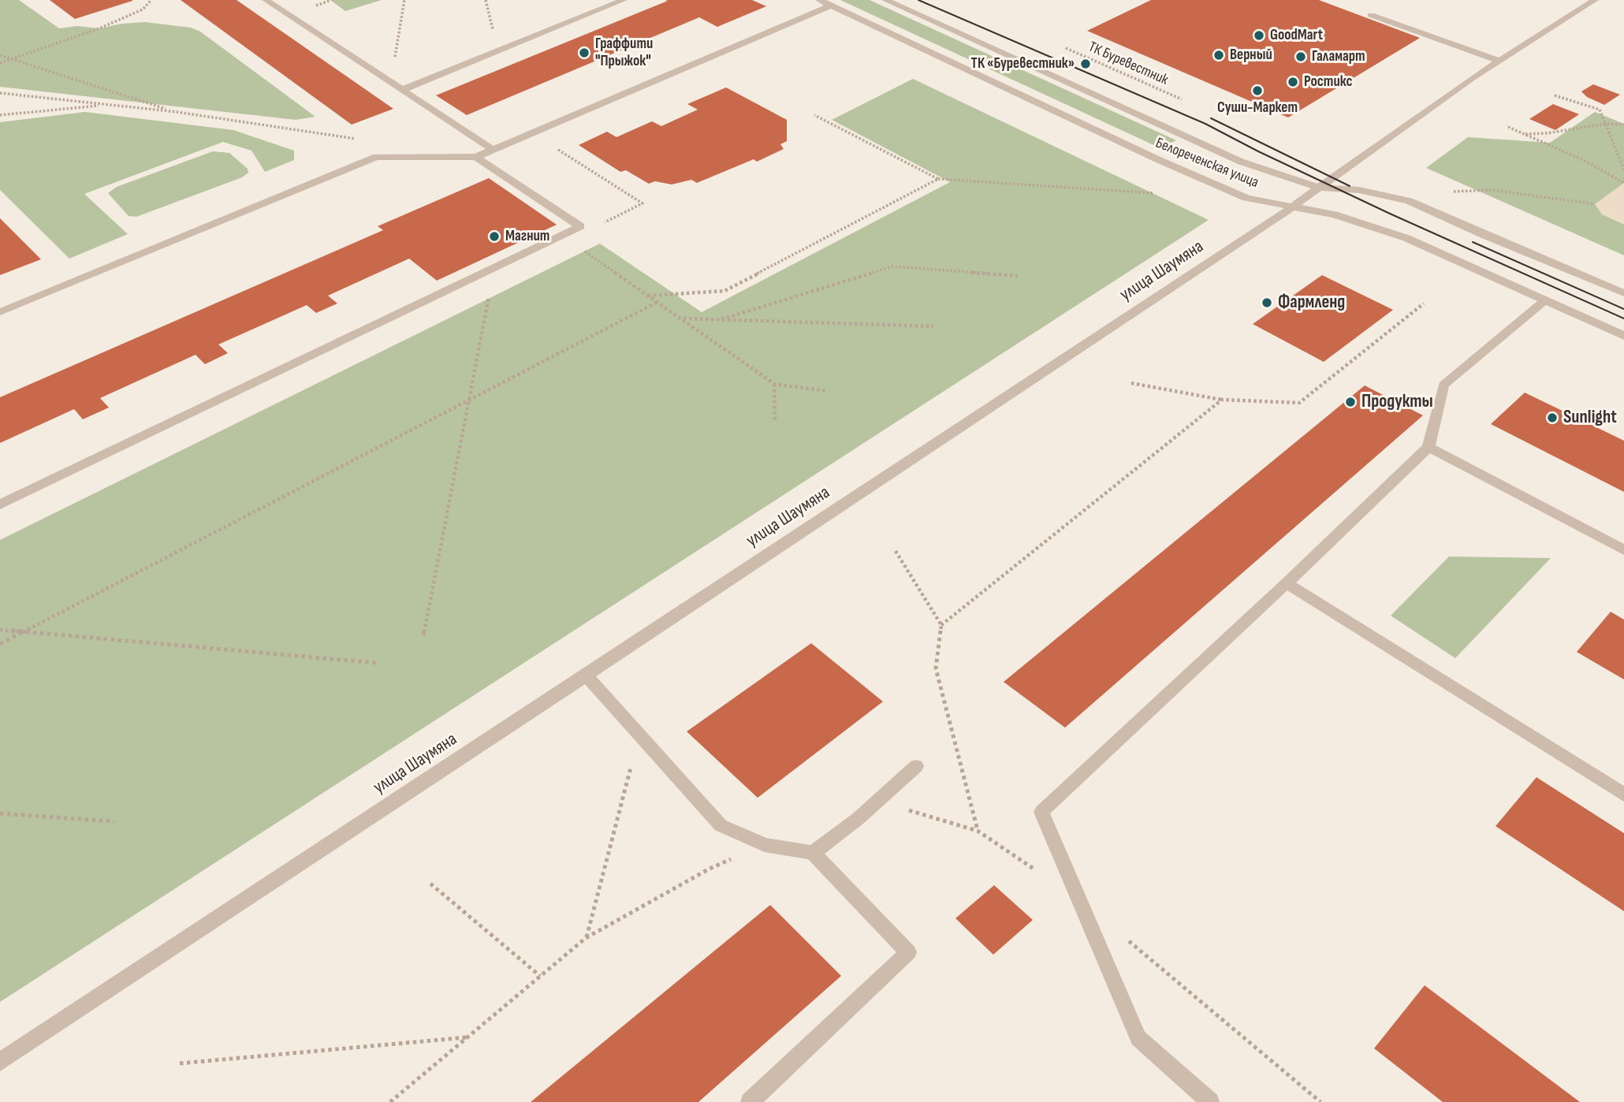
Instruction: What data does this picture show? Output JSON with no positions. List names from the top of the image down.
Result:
{
  "streets": {
    "street": ["Белореченская улица", "улица Шаумяна"],
    "path": ["ТК Буревестник"]
  },
  "crossings": [
    ["Белореченская улица", "улица Шаумяна"]
  ],
  "places": [
    "GoodMart",
    "Граффити \"Прыжок\"",
    "Верный",
    "Галамарт",
    "ТК «Буревестник»",
    "Ростикс",
    "Суши-Маркет",
    "Магнит",
    "Фармленд",
    "Продукты",
    "Sunlight"
  ]
}
